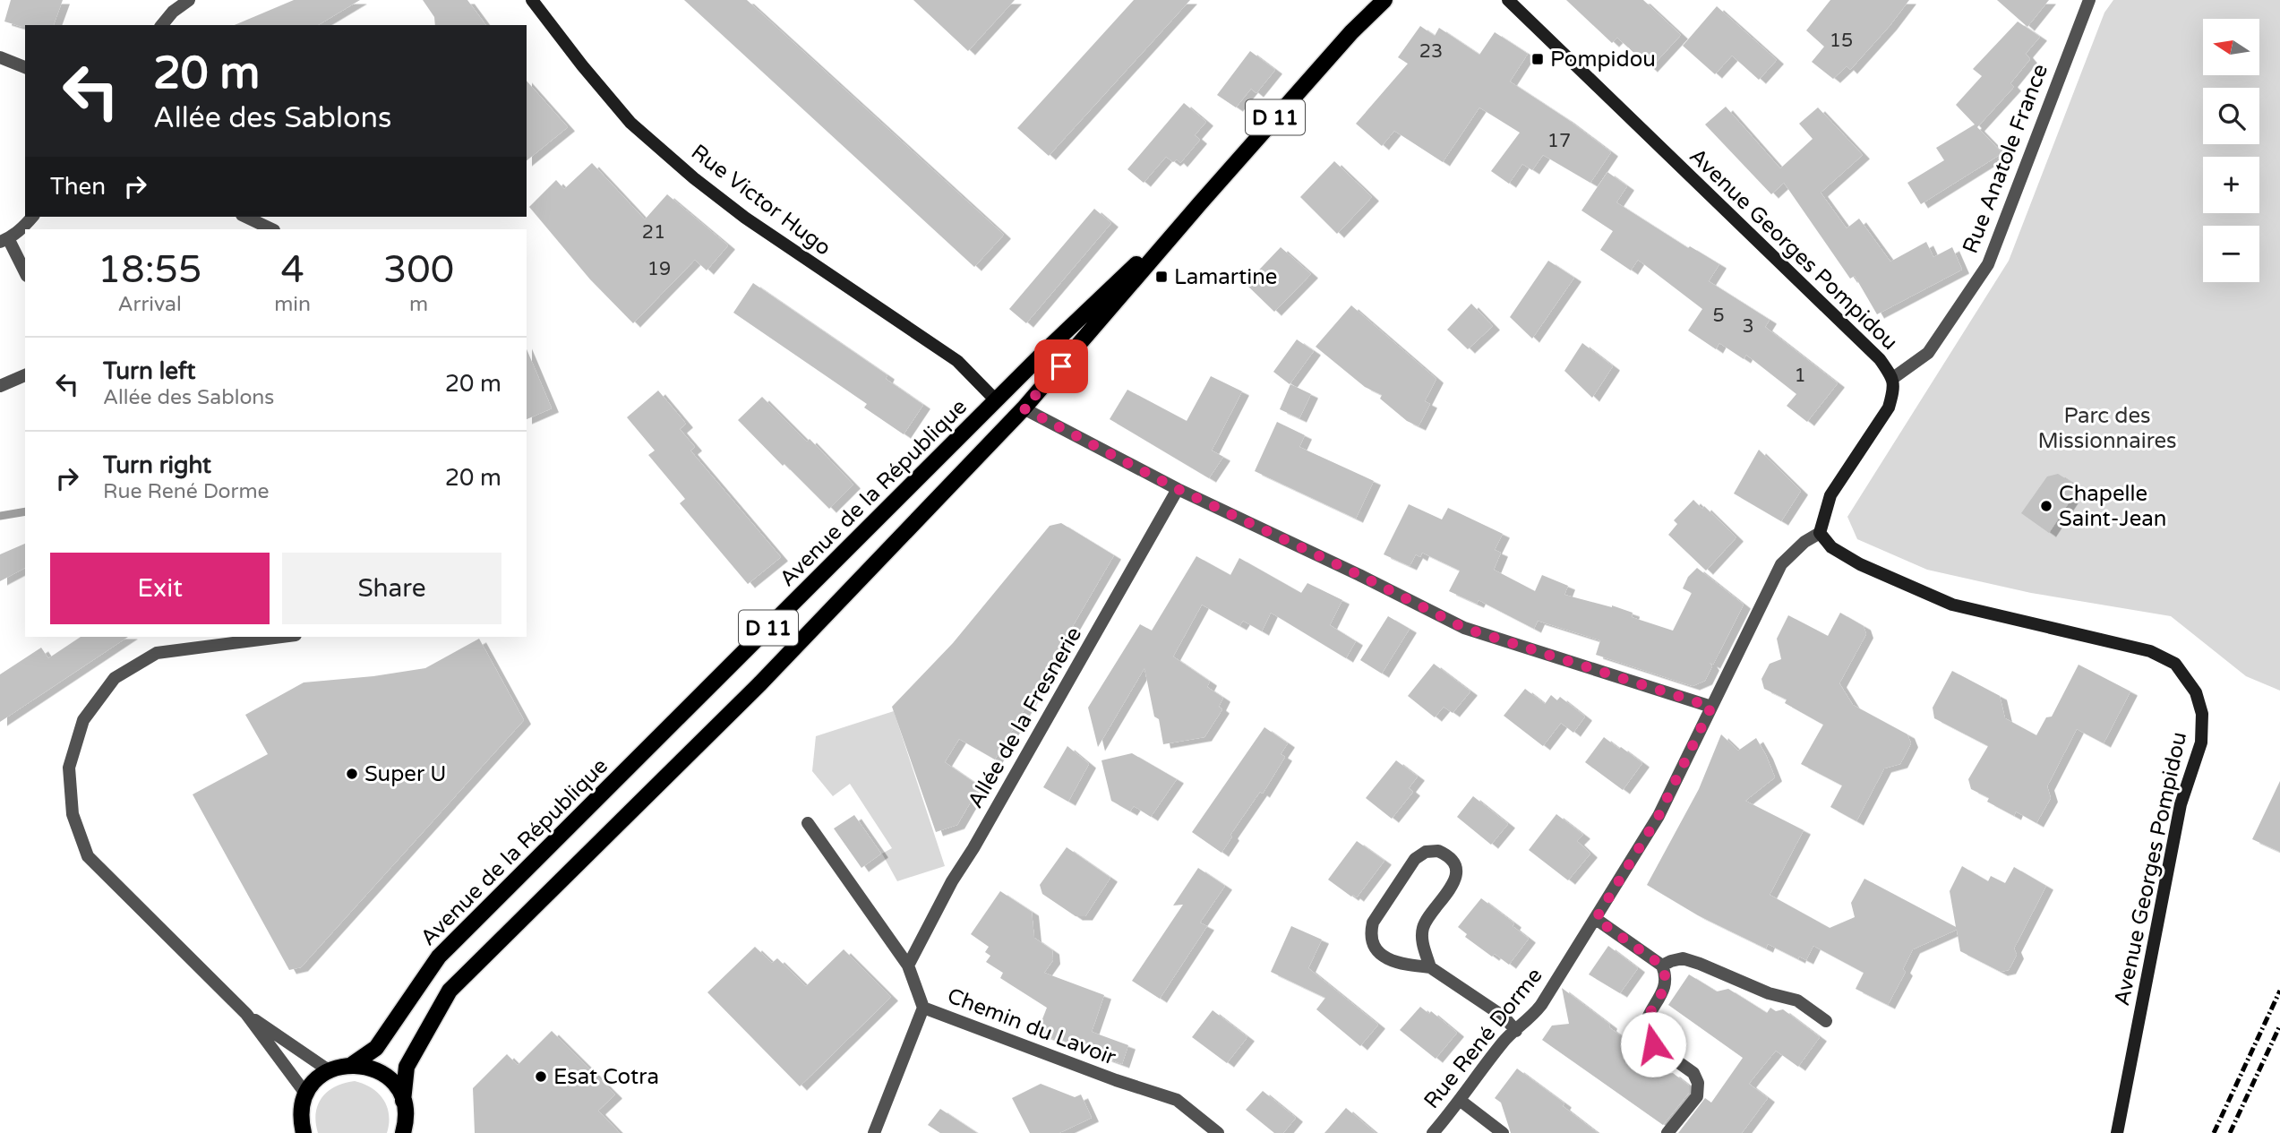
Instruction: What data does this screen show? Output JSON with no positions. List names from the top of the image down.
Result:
{
  "streets": {
    "main road": ["D 11", "Avenue de la République"],
    "street": [
      "Rue Anatole France",
      "Rue Victor Hugo",
      "Avenue Georges Pompidou",
      "Allée de la Fresnerie",
      "Chemin du Lavoir",
      "Rue René Dorme"
    ]
  },
  "crossings": [
    ["Rue Anatole France", "Avenue Georges Pompidou"],
    ["Rue Victor Hugo", "Avenue de la République"],
    ["Allée de la Fresnerie", "Chemin du Lavoir"]
  ],
  "parks": ["Parc des Missionnaires"],
  "places": {
    "transit": ["Pompidou", "Lamartine"],
    "other": ["Chapelle Saint-Jean", "Super U", "Esat Cotra"]
  },
  "house_numbers": [
    "15",
    "23",
    "17",
    "21",
    "19",
    "5",
    "3",
    "1"
  ],
  "north": "left",
  "page": {
    "map_buttons": ["+", "−"],
    "turn": ["20 m", "Allée des Sablons"],
    "then": "Then",
    "eta": [
      "18:55",
      "Arrival",
      "4",
      "min",
      "300",
      "m"
    ],
    "list": [
      {
        "name": "Turn left",
        "note": "Allée des Sablons",
        "value": "20 m"
      },
      {
        "name": "Turn right",
        "note": "Rue René Dorme",
        "value": "20 m"
      }
    ],
    "buttons": ["Exit", "Share"]
  }
}
